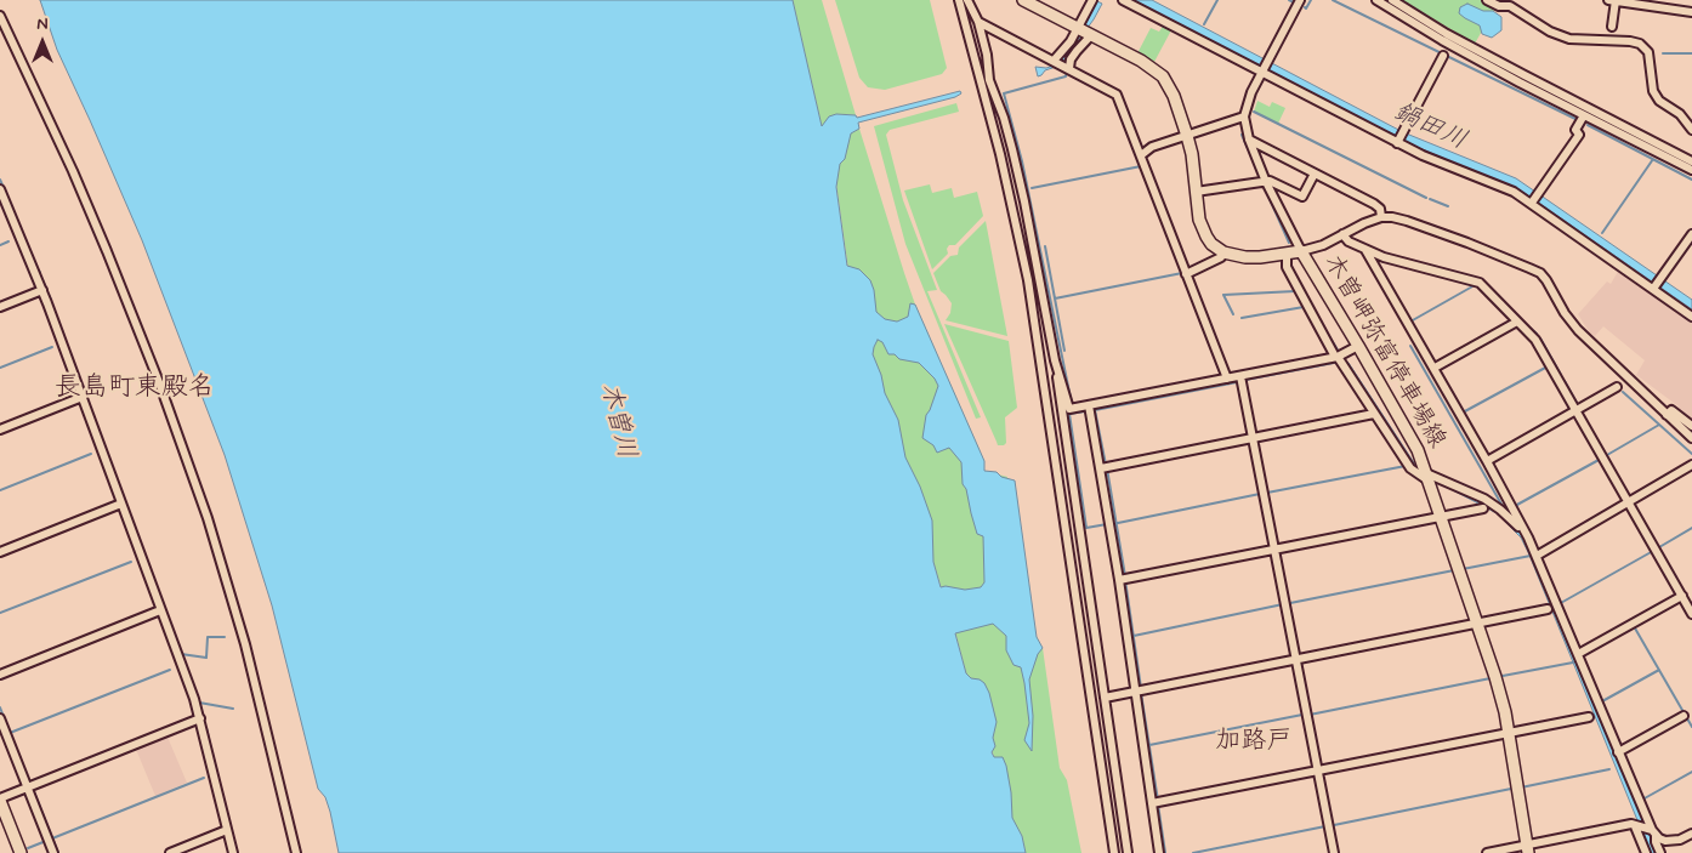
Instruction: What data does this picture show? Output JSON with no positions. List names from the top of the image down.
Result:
{
  "streets": {
    "main road": ["木曽岬弥富停車場線"]
  },
  "districts": ["長島町東殿名", "加路戸"],
  "water": ["鍋田川", "木曽川"],
  "north": "top"
}
